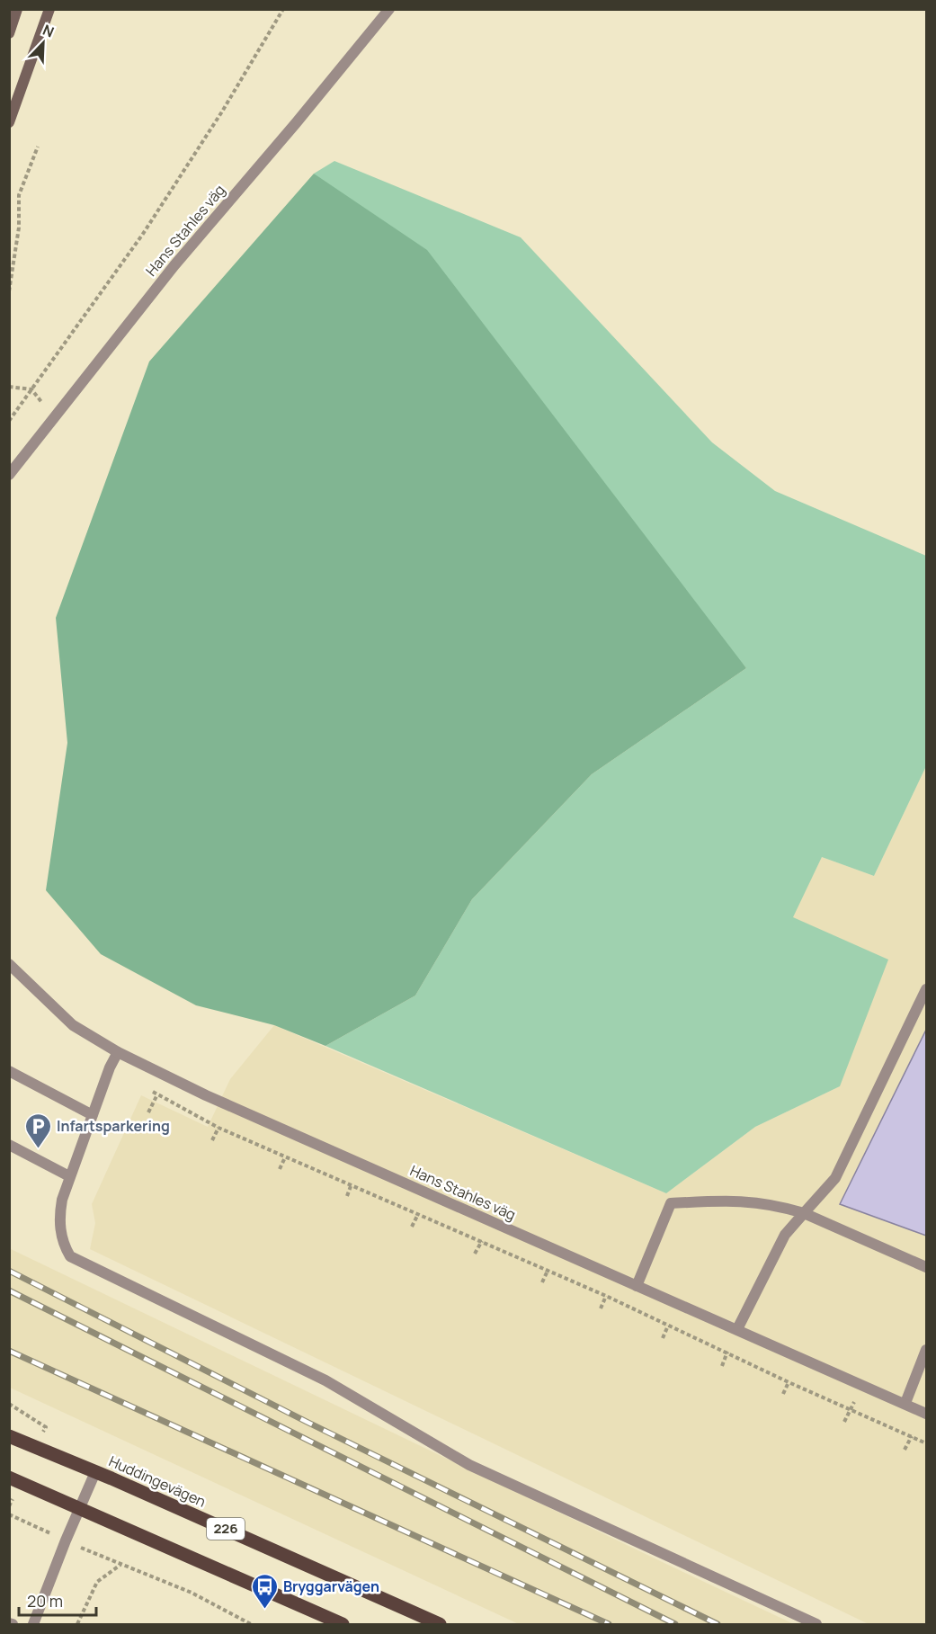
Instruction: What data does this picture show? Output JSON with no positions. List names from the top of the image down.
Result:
{
  "streets": {
    "main road": ["Huddingevägen", "226"],
    "street": ["Hans Stahles väg"]
  },
  "places": {
    "parking": ["Infartsparkering"],
    "bus stop": ["Bryggarvägen"]
  },
  "scale_bar": "20 m",
  "north": "top right"
}
